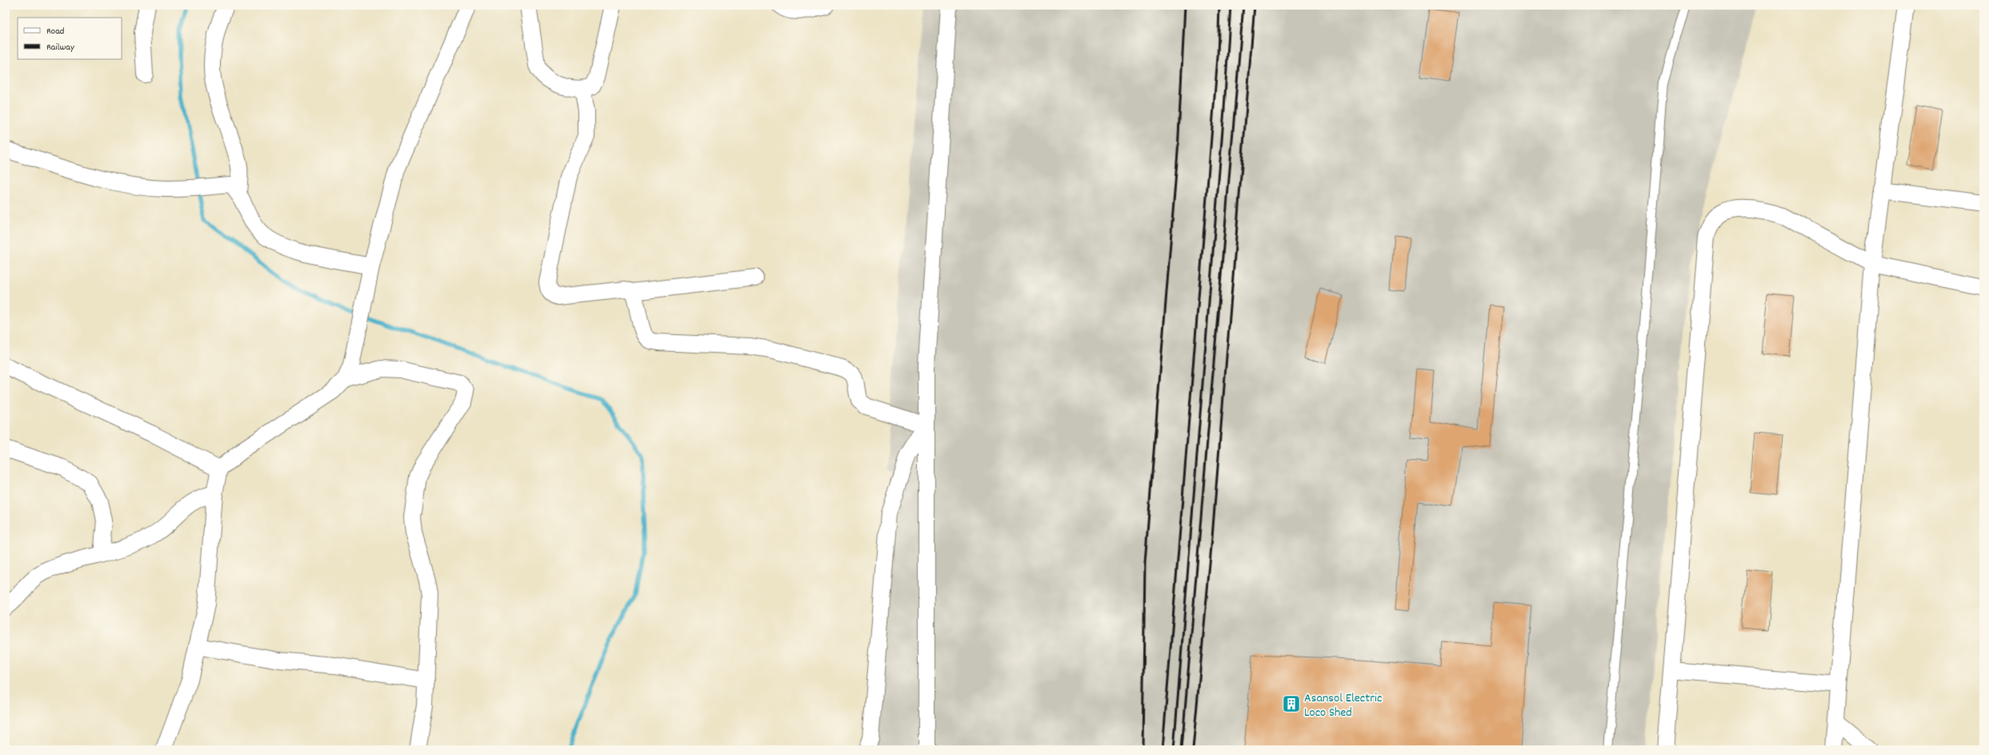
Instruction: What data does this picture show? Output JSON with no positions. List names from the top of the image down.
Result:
{
  "places": {
    "building": ["Asansol Electric Loco Shed"]
  },
  "legend": ["Road", "Railway"]
}
